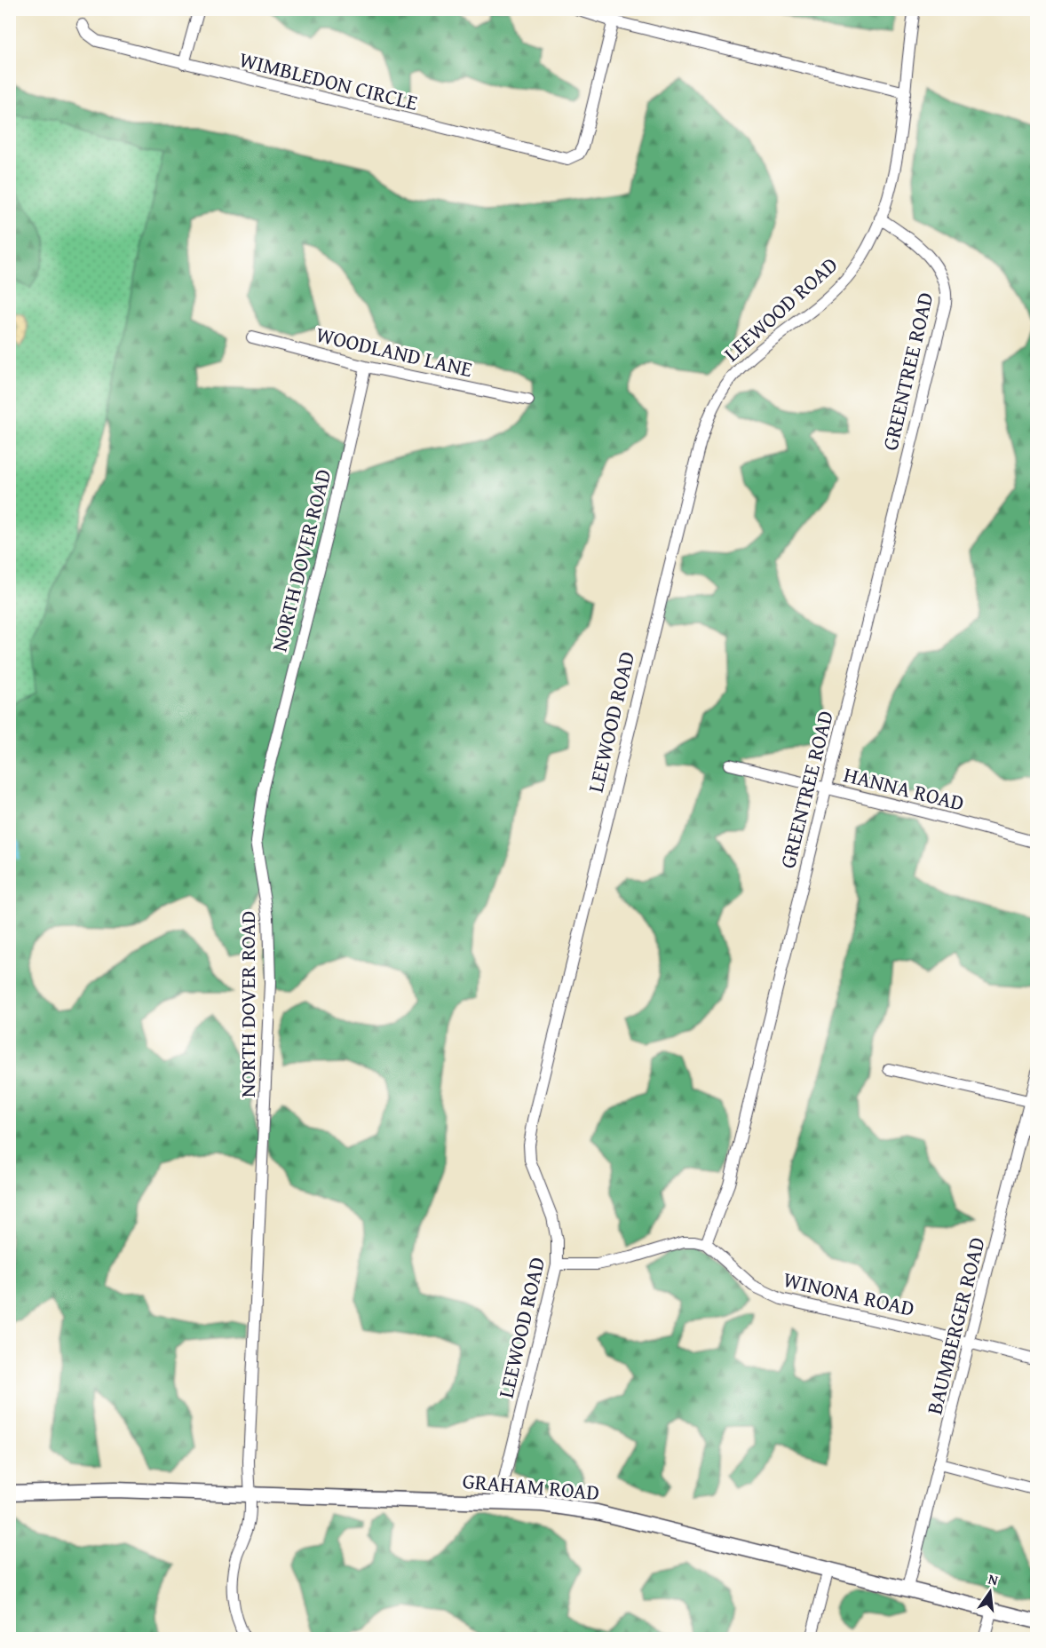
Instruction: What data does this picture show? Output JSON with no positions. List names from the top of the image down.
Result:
{
  "streets": {
    "main road": ["GRAHAM ROAD"],
    "street": [
      "WIMBLEDON CIRCLE",
      "LEEWOOD ROAD",
      "WOODLAND LANE",
      "GREENTREE ROAD",
      "NORTH DOVER ROAD",
      "HANNA ROAD",
      "WINONA ROAD",
      "BAUMBERGER ROAD"
    ]
  },
  "crossings": [
    ["LEEWOOD ROAD", "GREENTREE ROAD"],
    ["LEEWOOD ROAD", "GRAHAM ROAD"],
    ["WOODLAND LANE", "NORTH DOVER ROAD"],
    ["GREENTREE ROAD", "HANNA ROAD"],
    ["GREENTREE ROAD", "WINONA ROAD"],
    ["NORTH DOVER ROAD", "GRAHAM ROAD"],
    ["WINONA ROAD", "BAUMBERGER ROAD"],
    ["BAUMBERGER ROAD", "GRAHAM ROAD"]
  ],
  "north": "top"
}
